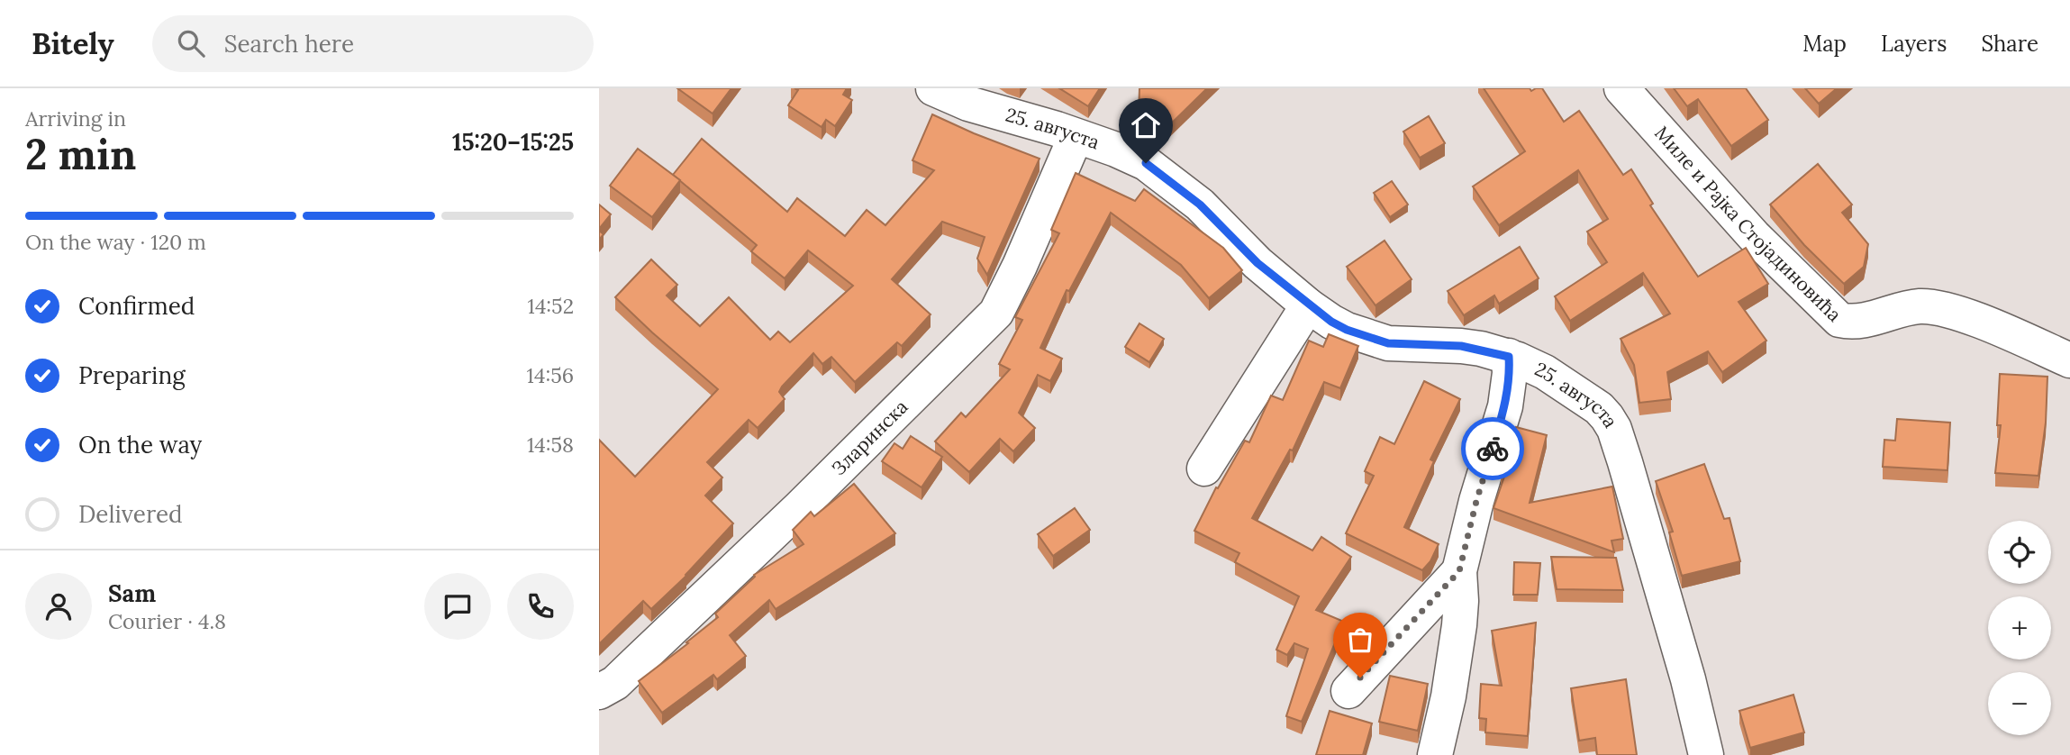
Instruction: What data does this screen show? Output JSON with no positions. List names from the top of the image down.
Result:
{
  "streets": {
    "street": ["25. августа", "Миле и Рајка Стојадиновића", "Зларинска"]
  },
  "crossings": [
    ["25. августа", "Зларинска"]
  ],
  "page": {
    "header": "Bitely",
    "search": "Search here",
    "nav": ["Map", "Layers", "Share"],
    "heading": ["2 min", "Arriving in", "15:20–15:25"],
    "panel": ["Sam", "Courier · 4.8"],
    "bar": "On the way · 120 m",
    "list": [
      ["Confirmed", "14:52"],
      ["Preparing", "14:56"],
      ["On the way", "14:58"],
      "Delivered"
    ],
    "map_buttons": ["+", "−"]
  }
}
